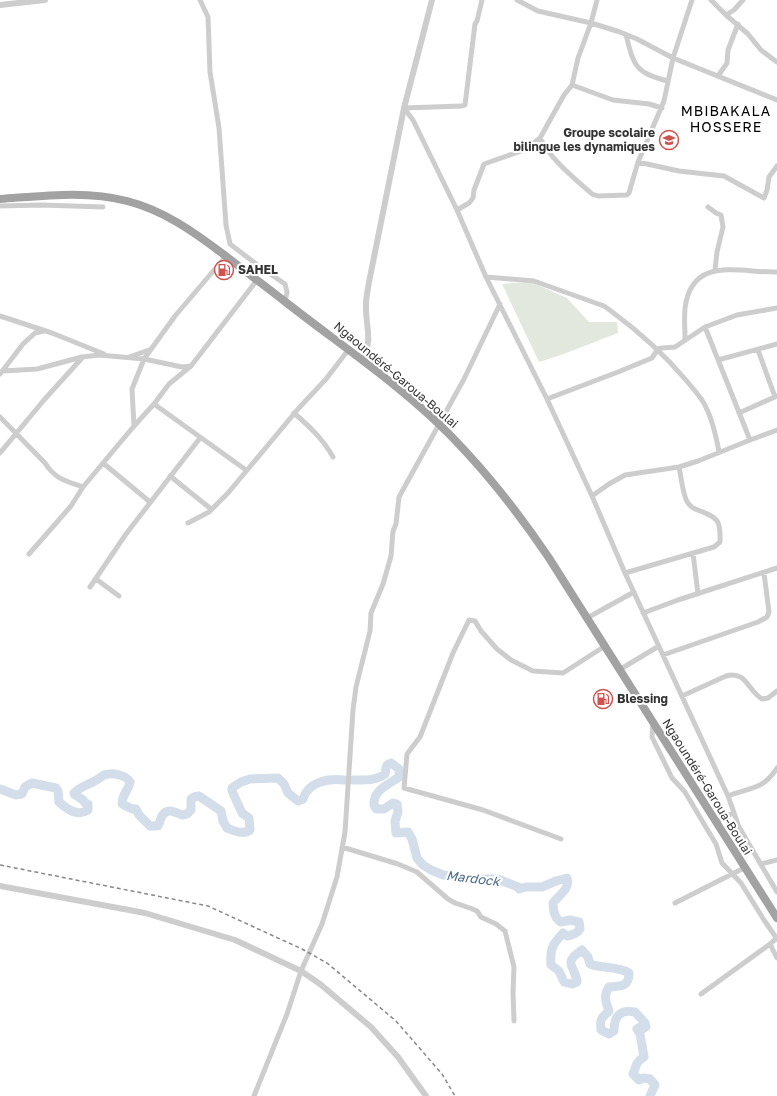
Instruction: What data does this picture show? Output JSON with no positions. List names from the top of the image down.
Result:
{
  "streets": {
    "highway": ["Ngaoundéré-Garoua-Boulai"]
  },
  "districts": ["MBIBAKALA HOSSERE"],
  "water": ["Mardock"],
  "places": {
    "school or university": ["Groupe scolaire bilingue les dynamiques"],
    "fuel station": ["SAHEL", "Blessing"]
  }
}
